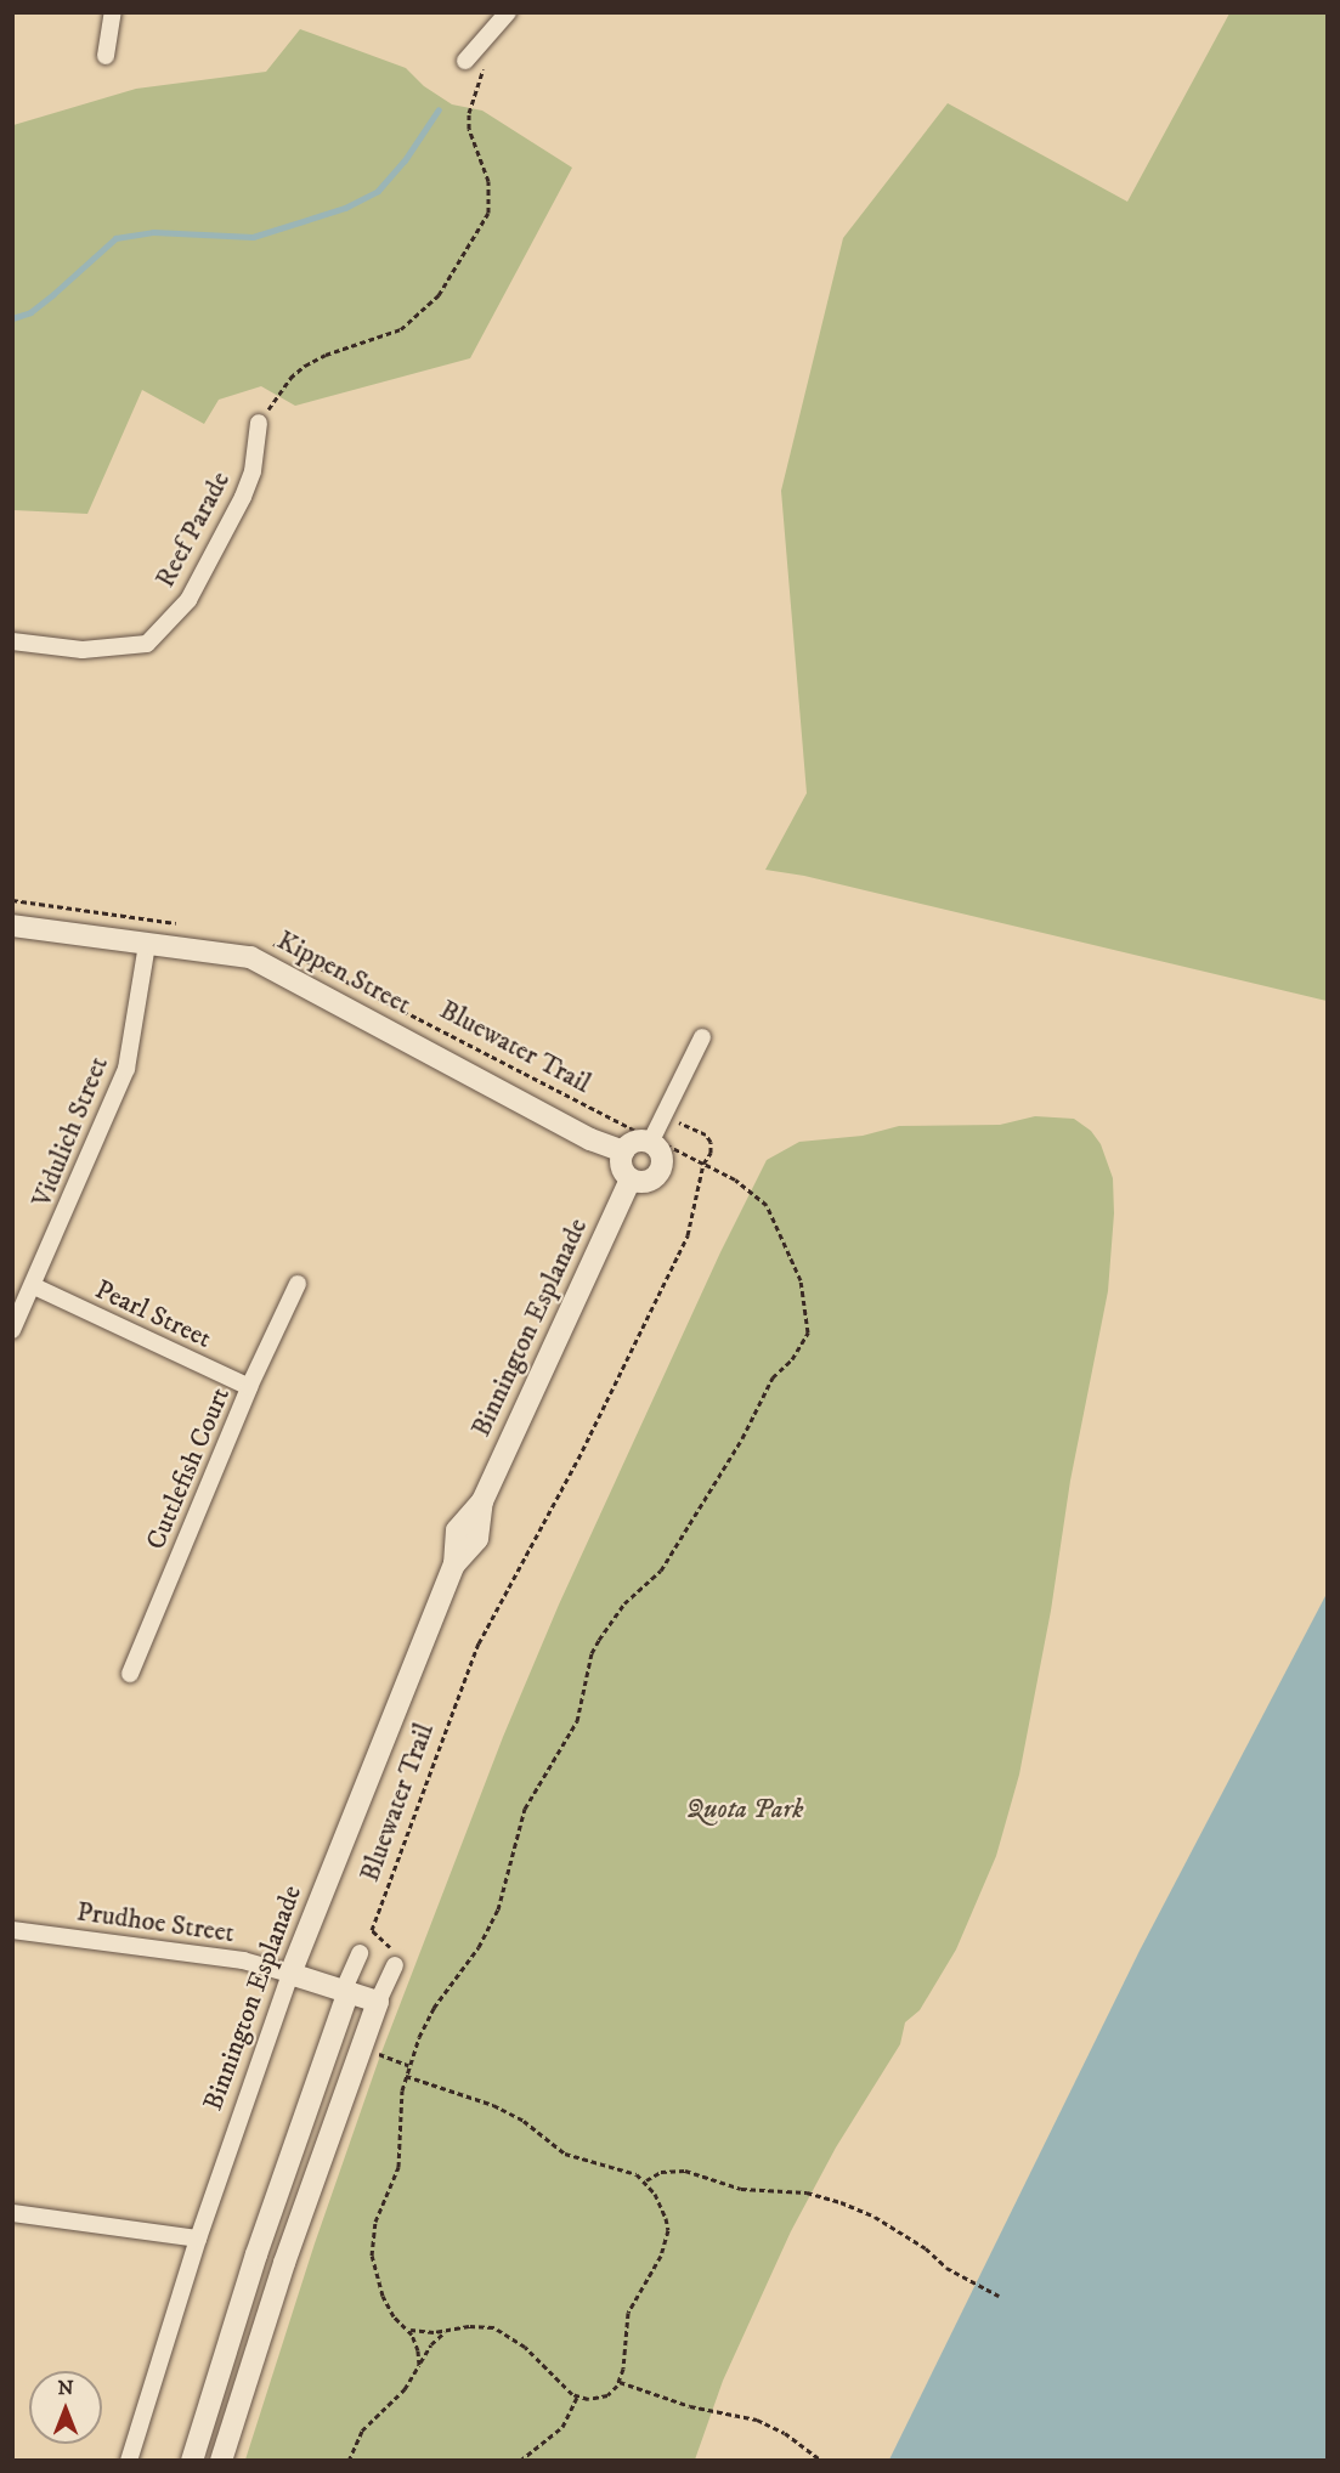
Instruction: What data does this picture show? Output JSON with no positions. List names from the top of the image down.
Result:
{
  "streets": {
    "street": [
      "Reef Parade",
      "Kippen Street",
      "Vidulich Street",
      "Pearl Street",
      "Binnington Esplanade",
      "Cuttlefish Court",
      "Prudhoe Street"
    ],
    "path": ["Bluewater Trail"]
  },
  "crossings": [
    ["Kippen Street", "Bluewater Trail"],
    ["Kippen Street", "Vidulich Street"],
    ["Kippen Street", "Binnington Esplanade"],
    ["Bluewater Trail", "Binnington Esplanade"],
    ["Vidulich Street", "Pearl Street"],
    ["Pearl Street", "Cuttlefish Court"],
    ["Binnington Esplanade", "Prudhoe Street"]
  ],
  "parks": ["Quota Park"],
  "north": "top"
}
